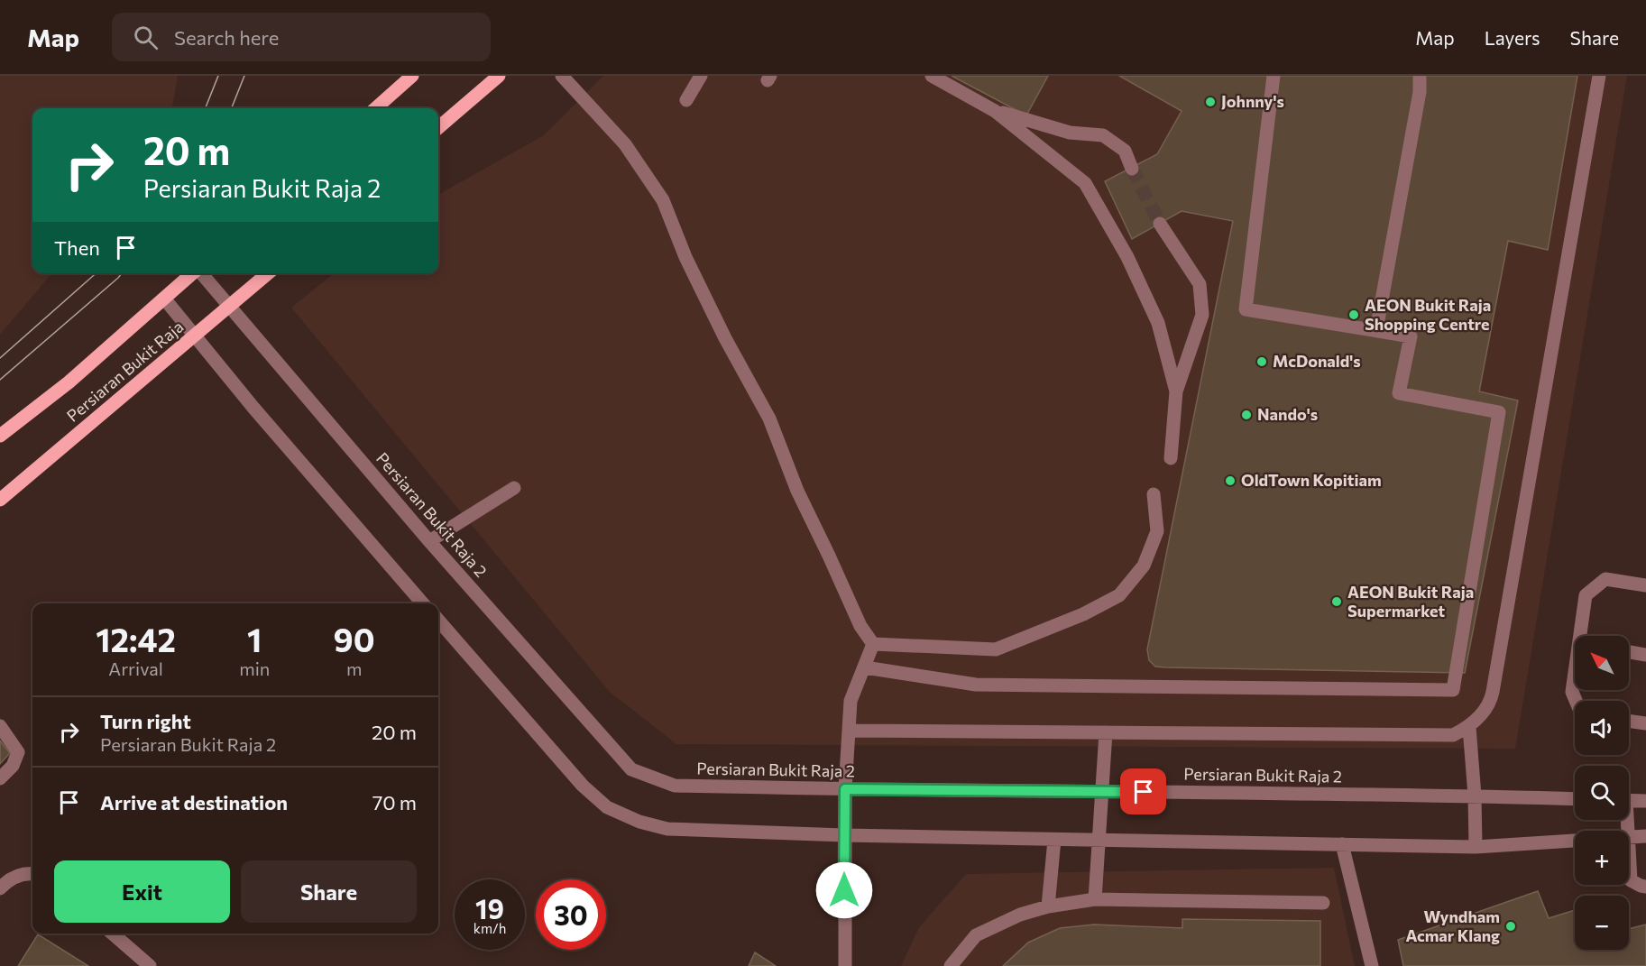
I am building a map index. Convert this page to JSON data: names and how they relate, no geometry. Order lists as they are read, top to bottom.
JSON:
{
  "streets": {
    "main road": ["Persiaran Bukit Raja"],
    "street": ["Persiaran Bukit Raja 2"]
  },
  "crossings": [
    ["Persiaran Bukit Raja", "Persiaran Bukit Raja 2"]
  ],
  "places": [
    "Johnny's",
    "AEON Bukit Raja Shopping Centre",
    "McDonald's",
    "Nando's",
    "OldTown Kopitiam",
    "AEON Bukit Raja Supermarket",
    "Wyndham Acmar Klang"
  ],
  "north": "top left",
  "page": {
    "header": "Map",
    "search": "Search here",
    "nav": ["Map", "Layers", "Share"],
    "turn": ["20 m", "Persiaran Bukit Raja 2"],
    "then": "Then",
    "eta": [
      "12:42",
      "Arrival",
      "1",
      "min",
      "90",
      "m"
    ],
    "map_buttons": ["+", "−"],
    "list": [
      {
        "name": "Turn right",
        "note": "Persiaran Bukit Raja 2",
        "value": "20 m"
      },
      {
        "name": "Arrive at destination",
        "value": "70 m"
      }
    ],
    "buttons": ["Exit", "Share"],
    "speed": "19 km/h",
    "limit": "30"
  }
}
